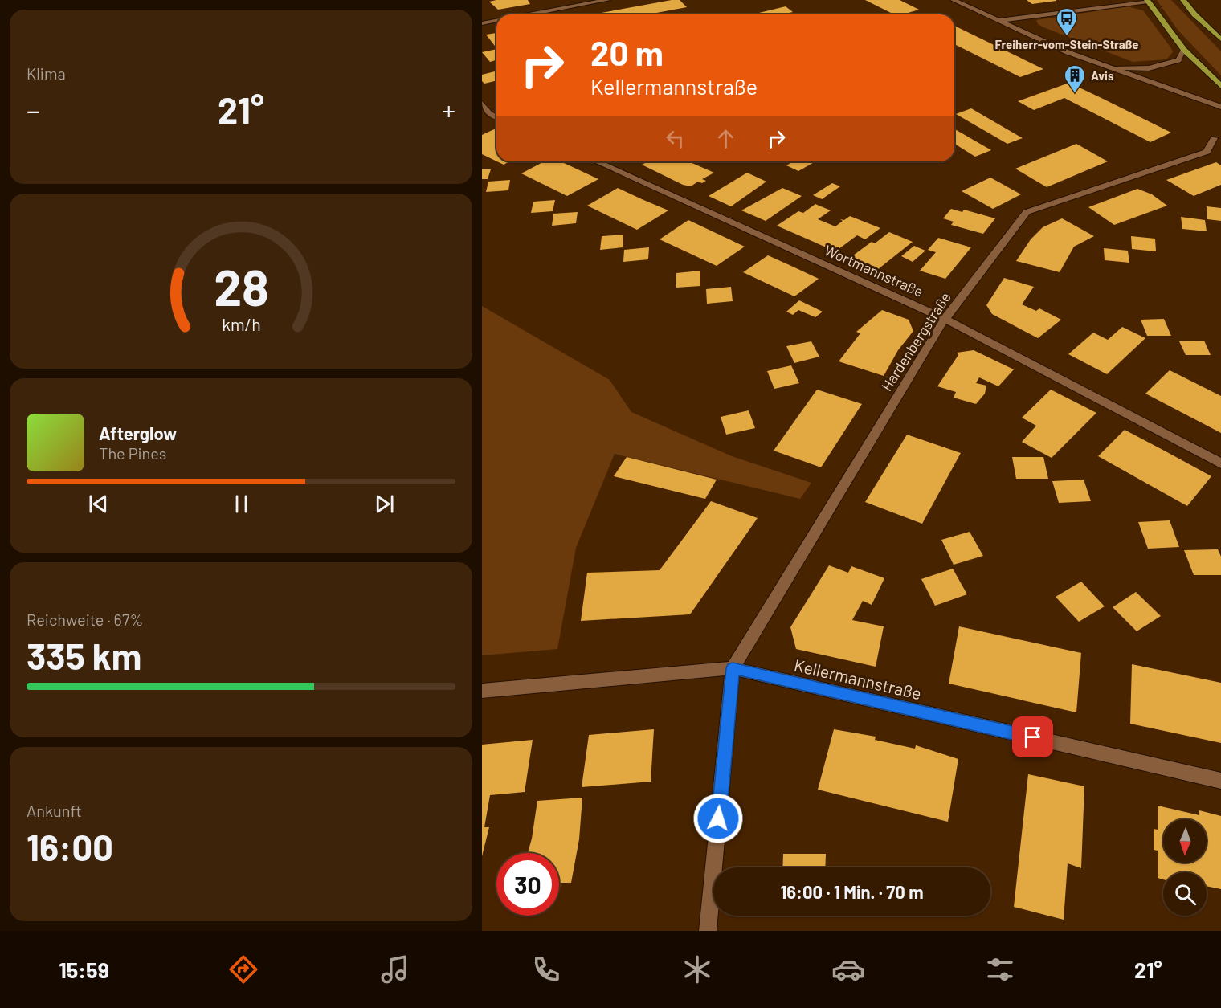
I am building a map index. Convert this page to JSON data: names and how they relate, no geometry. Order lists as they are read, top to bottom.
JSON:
{
  "streets": {
    "street": ["Wortmannstraße", "Hardenbergstraße", "Kellermannstraße"]
  },
  "crossings": [
    ["Wortmannstraße", "Hardenbergstraße"],
    ["Hardenbergstraße", "Kellermannstraße"]
  ],
  "places": {
    "bus stop": ["Freiherr-vom-Stein-Straße"],
    "building": ["Avis"]
  },
  "north": "bottom",
  "page": {
    "tile": [
      "Klima",
      ["Reichweite · 67%", "335 km"],
      ["Ankunft", "16:00"]
    ],
    "turn": ["20 m", "Kellermannstraße"],
    "heat": ["−", "21°", "+"],
    "song": ["Afterglow", "The Pines"],
    "limit": "30",
    "trip": "16:00 · 1 Min. · 70 m",
    "tabs": ["15:59", "21°"],
    "gauge": ["28", "km/h"]
  }
}
